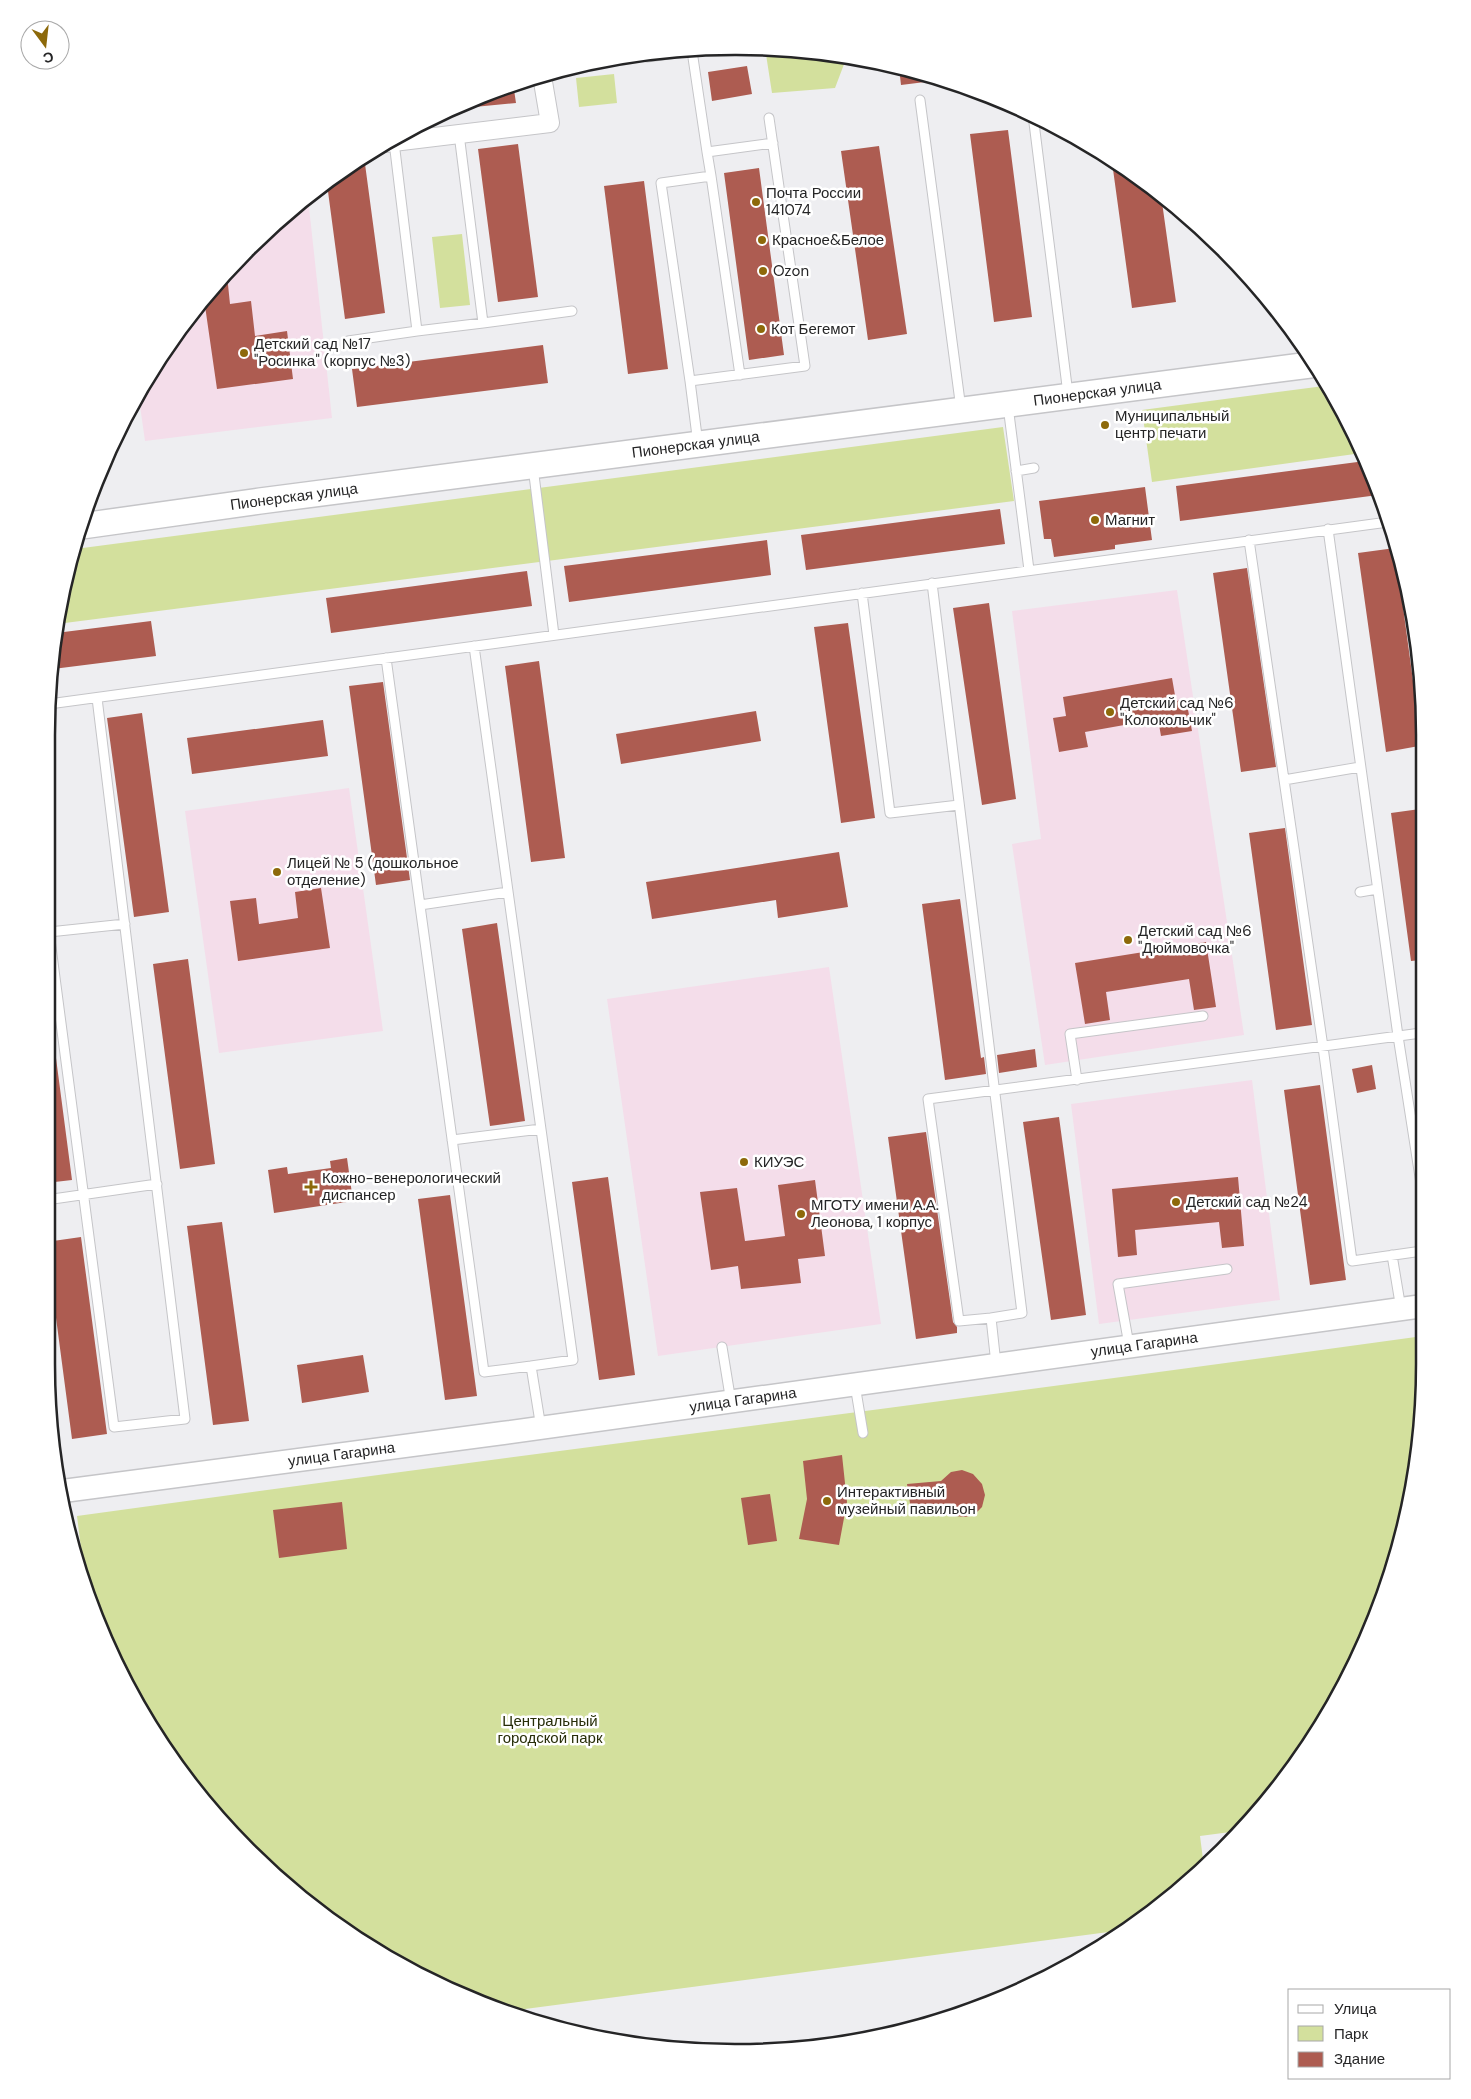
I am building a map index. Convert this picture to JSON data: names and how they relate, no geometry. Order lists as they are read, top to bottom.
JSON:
{
  "streets": {
    "main road": ["Пионерская улица"],
    "street": ["улица Гагарина"]
  },
  "parks": ["Центральный городской парк"],
  "places": {
    "other": [
      "Почта России 141074",
      "Красное&Белое",
      "Ozon",
      "Кот Бегемот",
      "Детский сад №17 \"Росинка\" (корпус №3)",
      "Муниципальный центр печати",
      "Магнит",
      "Детский сад №6 \"Колокольчик\"",
      "Лицей № 5 (дошкольное отделение)",
      "Детский сад №6 \"Дюймовочка\"",
      "КИУЭС",
      "Детский сад №24",
      "МГОТУ имени А.А. Леонова, 1 корпус",
      "Интерактивный музейный павильон"
    ],
    "health": ["Кожно-венерологический диспансер"]
  },
  "legend": ["Улица", "Парк", "Здание"],
  "north": "bottom"
}
